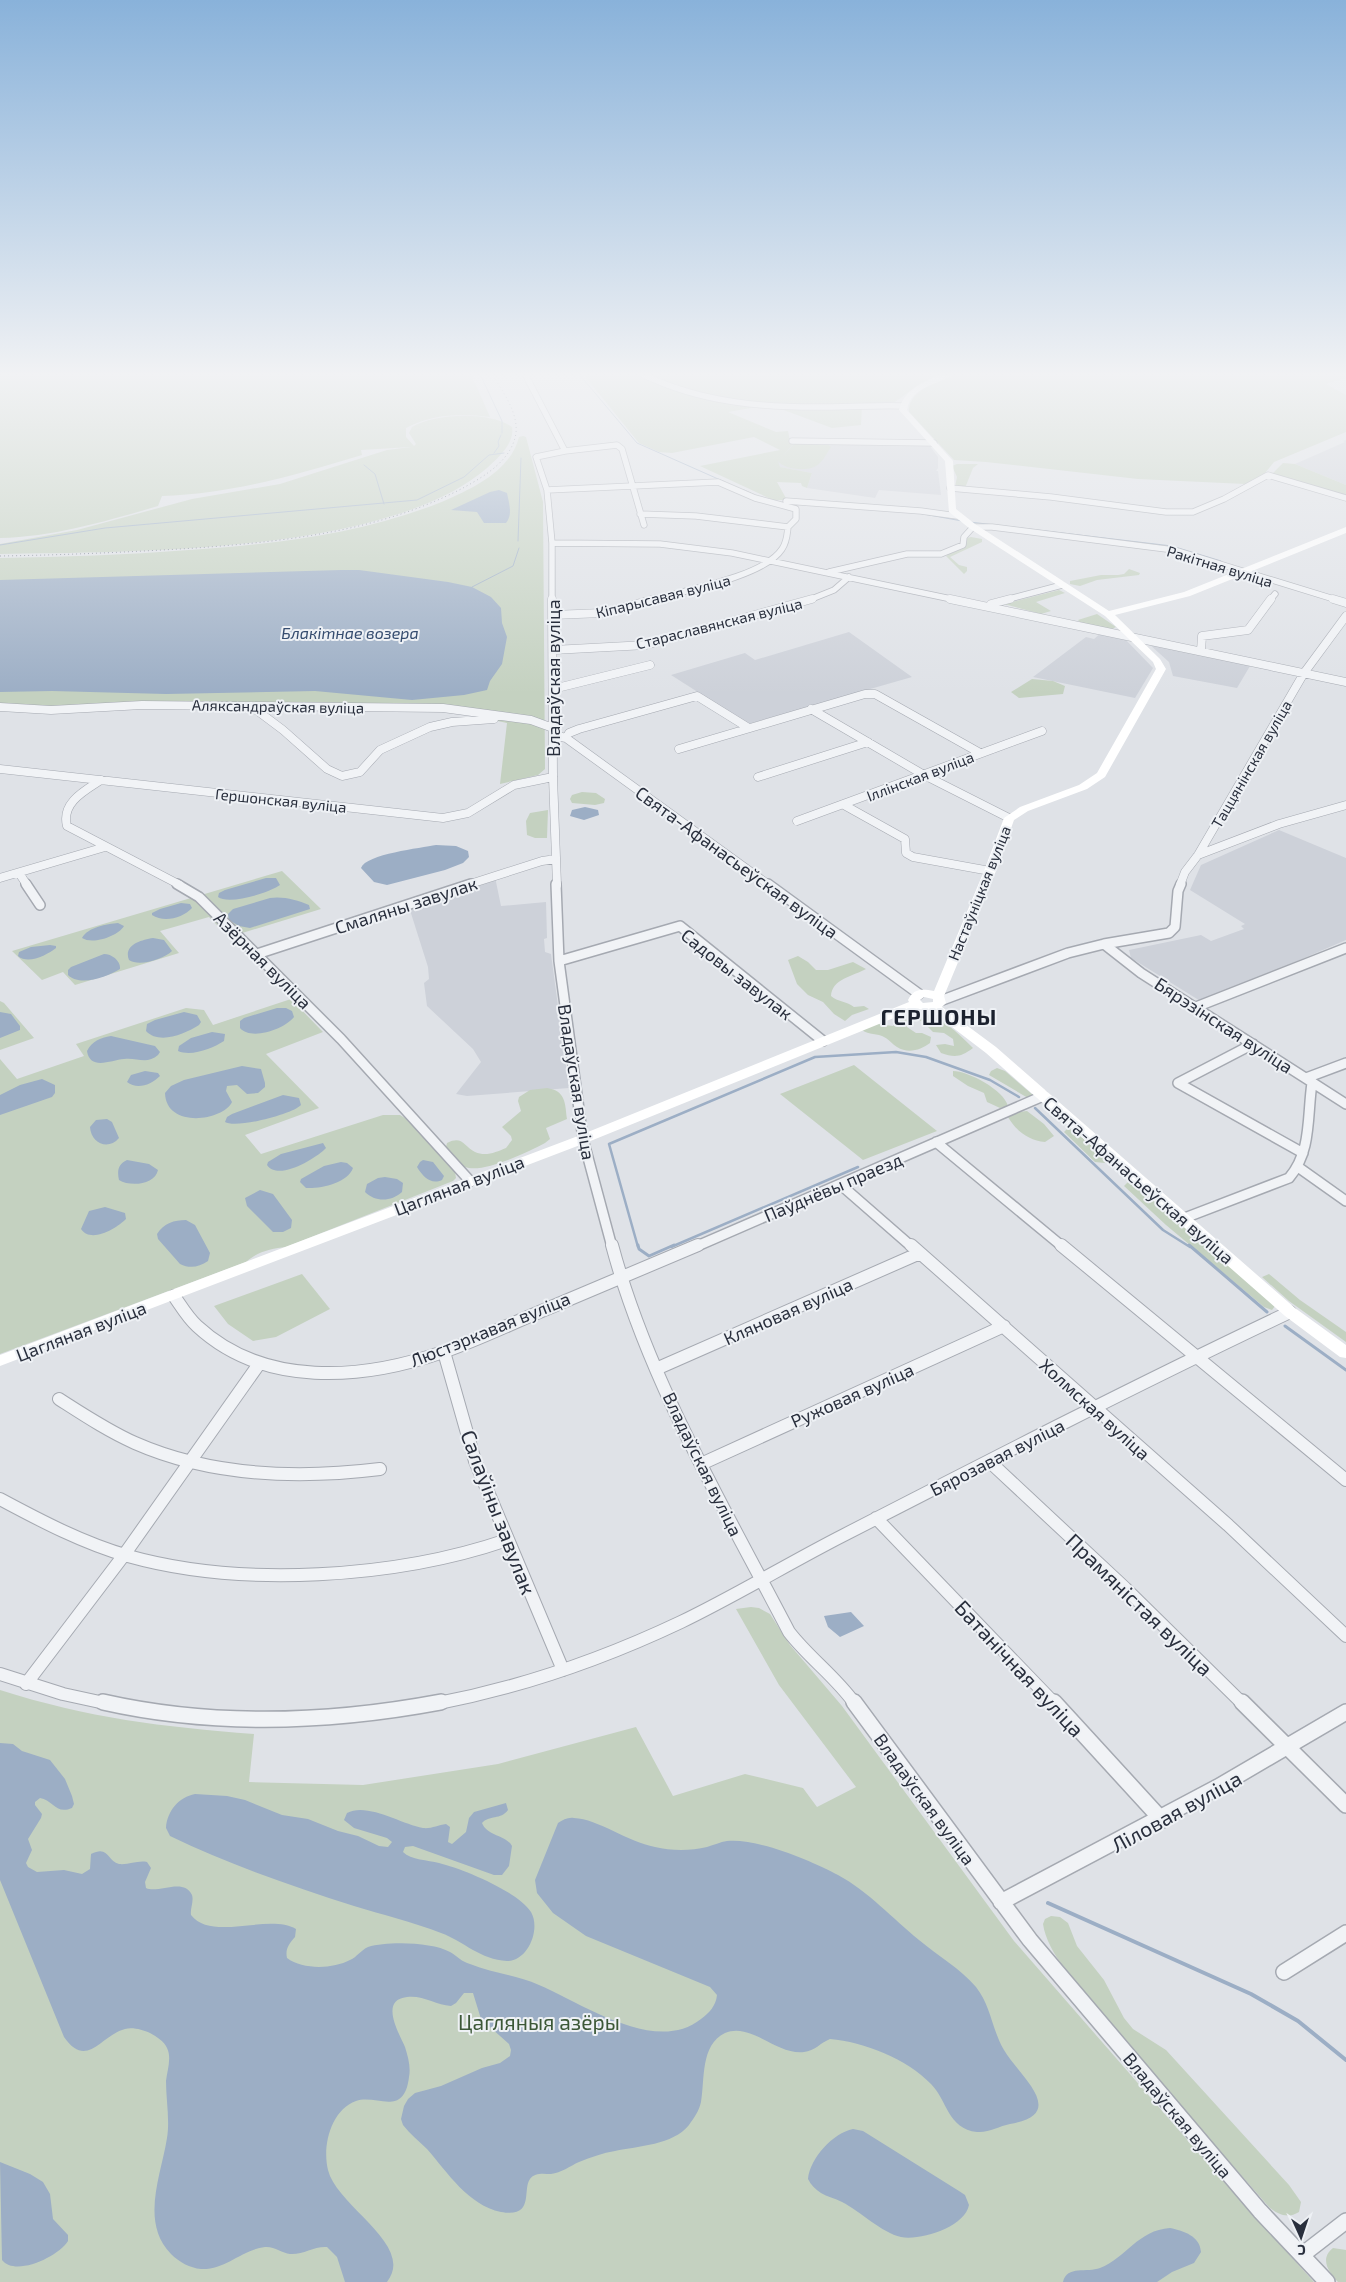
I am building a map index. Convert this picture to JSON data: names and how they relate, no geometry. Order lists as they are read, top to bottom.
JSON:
{
  "streets": {
    "street": [
      "Ракітная вуліца",
      "Кіпарысавая вуліца",
      "Стараславянская вуліца",
      "Владаўская вуліца",
      "Аляксандраўская вуліца",
      "Таццянінская вуліца",
      "Іллінская вуліца",
      "Гершонская вуліца",
      "Свята-Афанасьеўская вуліца",
      "Настаўніцкая вуліца",
      "Смаляны завулак",
      "Азёрная вуліца",
      "Садовы завулак",
      "Бярэзінская вуліца",
      "Цагляная вуліца",
      "Паўднёвы праезд",
      "Кляновая вуліца",
      "Люстэркавая вуліца",
      "Ружовая вуліца",
      "Холмская вуліца",
      "Бярозавая вуліца",
      "Салаўіны завулак",
      "Прамяністая вуліца",
      "Батанічная вуліца",
      "Ліловая вуліца"
    ]
  },
  "crossings": [
    ["Кіпарысавая вуліца", "Владаўская вуліца"],
    ["Стараславянская вуліца", "Владаўская вуліца"],
    ["Владаўская вуліца", "Аляксандраўская вуліца"],
    ["Владаўская вуліца", "Гершонская вуліца"],
    ["Владаўская вуліца", "Свята-Афанасьеўская вуліца"],
    ["Владаўская вуліца", "Смаляны завулак"],
    ["Владаўская вуліца", "Садовы завулак"],
    ["Владаўская вуліца", "Цагляная вуліца"],
    ["Владаўская вуліца", "Паўднёвы праезд"],
    ["Владаўская вуліца", "Кляновая вуліца"],
    ["Владаўская вуліца", "Люстэркавая вуліца"],
    ["Владаўская вуліца", "Ружовая вуліца"],
    ["Владаўская вуліца", "Бярозавая вуліца"],
    ["Владаўская вуліца", "Ліловая вуліца"],
    ["Аляксандраўская вуліца", "Свята-Афанасьеўская вуліца"],
    ["Таццянінская вуліца", "Бярэзінская вуліца"],
    ["Гершонская вуліца", "Азёрная вуліца"],
    ["Свята-Афанасьеўская вуліца", "Настаўніцкая вуліца"],
    ["Свята-Афанасьеўская вуліца", "Цагляная вуліца"],
    ["Свята-Афанасьеўская вуліца", "Паўднёвы праезд"],
    ["Свята-Афанасьеўская вуліца", "Бярозавая вуліца"],
    ["Смаляны завулак", "Азёрная вуліца"],
    ["Азёрная вуліца", "Цагляная вуліца"],
    ["Садовы завулак", "Цагляная вуліца"],
    ["Цагляная вуліца", "Люстэркавая вуліца"],
    ["Паўднёвы праезд", "Люстэркавая вуліца"],
    ["Паўднёвы праезд", "Холмская вуліца"],
    ["Кляновая вуліца", "Холмская вуліца"],
    ["Люстэркавая вуліца", "Салаўіны завулак"],
    ["Ружовая вуліца", "Холмская вуліца"],
    ["Холмская вуліца", "Бярозавая вуліца"],
    ["Бярозавая вуліца", "Салаўіны завулак"],
    ["Бярозавая вуліца", "Прамяністая вуліца"],
    ["Бярозавая вуліца", "Батанічная вуліца"],
    ["Прамяністая вуліца", "Ліловая вуліца"],
    ["Батанічная вуліца", "Ліловая вуліца"]
  ],
  "districts": ["ГЕРШОНЫ"],
  "water": ["Блакітнае возера"],
  "parks": ["Цагляныя азёры"],
  "north": "bottom"
}
